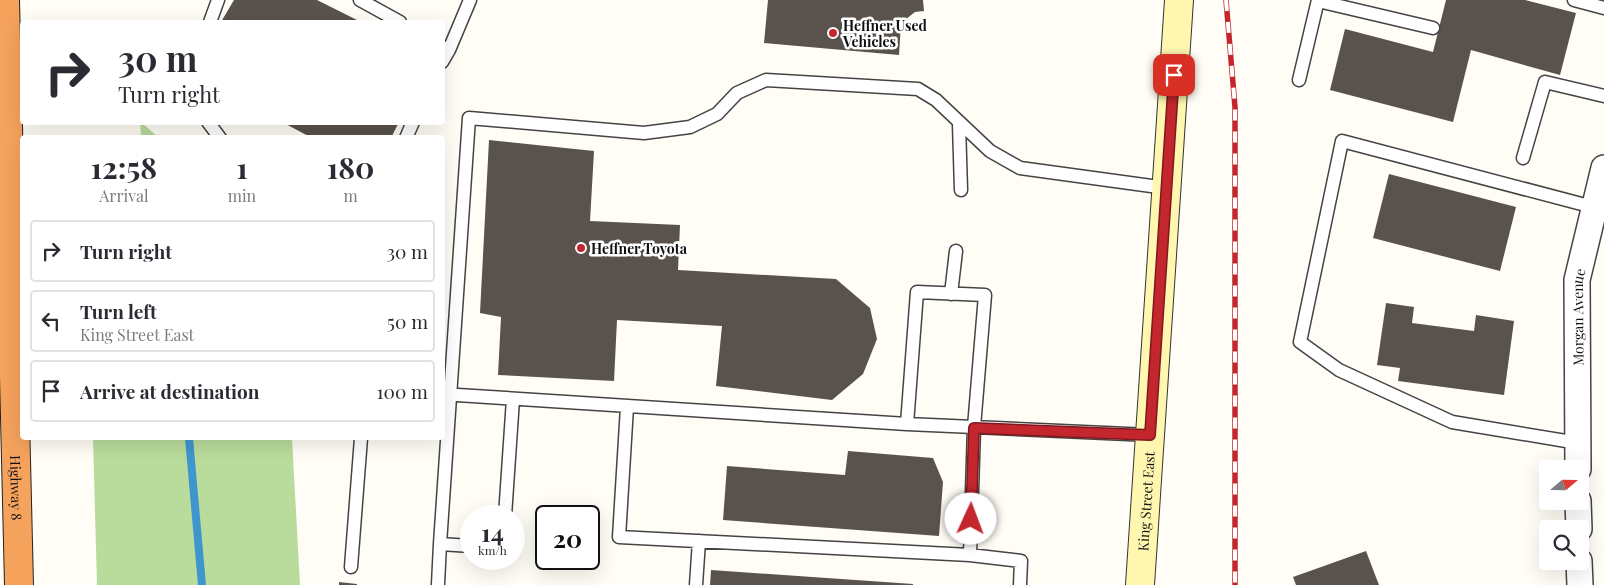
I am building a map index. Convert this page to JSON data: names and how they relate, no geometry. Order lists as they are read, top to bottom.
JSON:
{
  "streets": {
    "highway": ["Highway 8"],
    "main road": ["King Street East"],
    "street": ["Morgan Avenue"]
  },
  "places": ["Heffner Used Vehicles", "Heffner Toyota"],
  "north": "right",
  "page": {
    "turn": ["30 m", "Turn right"],
    "eta": [
      "12:58",
      "Arrival",
      "1",
      "min",
      "180",
      "m"
    ],
    "list": [
      {
        "name": "Turn right",
        "value": "30 m"
      },
      {
        "name": "Turn left",
        "note": "King Street East",
        "value": "50 m"
      },
      {
        "name": "Arrive at destination",
        "value": "100 m"
      }
    ],
    "speed": "14 km/h",
    "limit": "20"
  }
}
